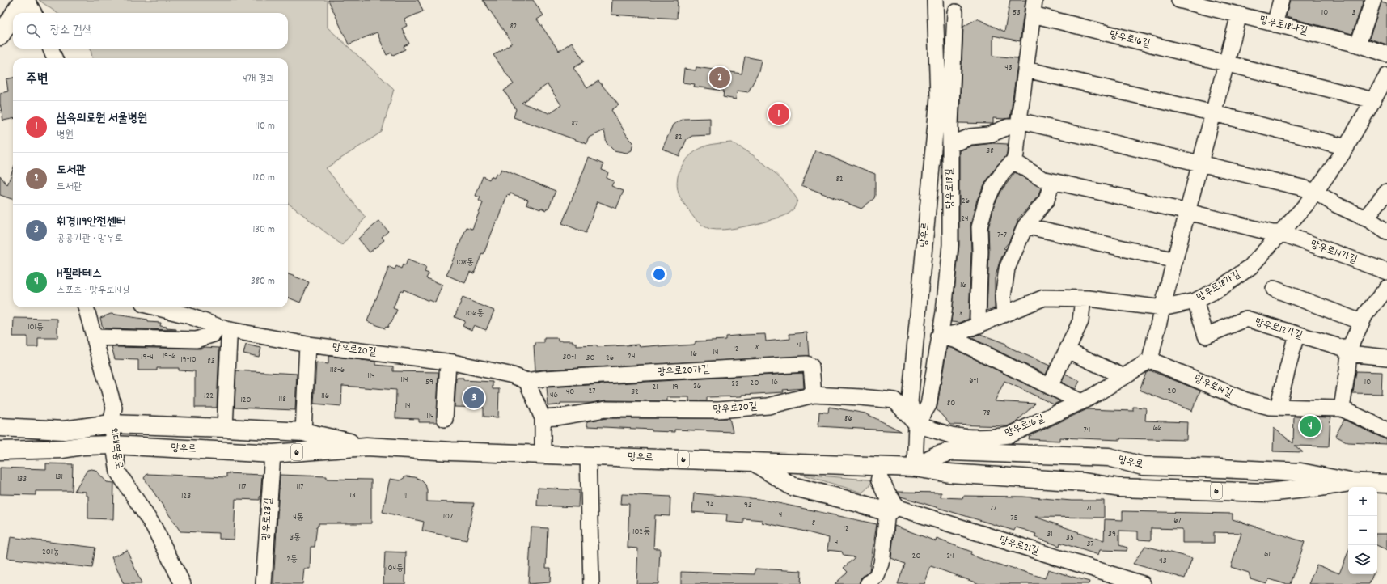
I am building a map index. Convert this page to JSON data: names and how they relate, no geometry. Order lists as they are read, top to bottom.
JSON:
{
  "streets": {
    "main road": ["망우로", "6"],
    "street": [
      "망우로18나길",
      "망우로16길",
      "망우로18길",
      "망우로14가길",
      "망우로18가길",
      "망우로12가길",
      "망우로20길",
      "망우로20가길",
      "망우로14길",
      "외대역동로",
      "망우로23길",
      "망우로21길"
    ]
  },
  "crossings": [
    ["망우로16길", "망우로18길"],
    ["망우로16길", "망우로"],
    ["망우로16길", "망우로18가길"],
    ["망우로16길", "망우로20길"],
    ["망우로16길", "망우로14길"],
    ["망우로18길", "망우로"],
    ["망우로18길", "망우로18가길"],
    ["망우로18길", "망우로20길"],
    ["망우로", "망우로20길"],
    ["망우로", "외대역동로"],
    ["망우로", "망우로23길"],
    ["망우로14가길", "망우로18가길"],
    ["망우로18가길", "망우로12가길"],
    ["망우로20길", "망우로20가길"]
  ],
  "house_numbers": [
    "53",
    "10",
    "3",
    "82",
    "43",
    "82",
    "82",
    "38",
    "82",
    "26",
    "24",
    "7-7",
    "108동",
    "16",
    "106동",
    "3",
    "101동",
    "4",
    "8",
    "12",
    "14",
    "16",
    "19-6",
    "24",
    "19-4",
    "30-1",
    "30",
    "26",
    "19-10",
    "83",
    "118-6",
    "114",
    "114",
    "6-1",
    "59",
    "16",
    "10",
    "20",
    "22",
    "26",
    "21",
    "19",
    "27",
    "20",
    "40",
    "32",
    "46",
    "122",
    "116",
    "118",
    "120",
    "80",
    "114",
    "78",
    "114",
    "86",
    "66",
    "74",
    "131",
    "133",
    "117",
    "117",
    "113",
    "123",
    "111",
    "93",
    "93",
    "77",
    "71",
    "4",
    "107",
    "4동",
    "75",
    "67",
    "8",
    "12",
    "102동",
    "31",
    "39",
    "3동",
    "35",
    "4",
    "37",
    "201동",
    "61",
    "20",
    "24",
    "2동",
    "43",
    "104동"
  ],
  "page": {
    "search": "장소 검색",
    "heading": ["주변", "4개 결과"],
    "pins": [
      "2",
      "1",
      "3",
      "4"
    ],
    "list": [
      {
        "mark": "1",
        "name": "삼육의료원 서울병원",
        "note": "병원",
        "value": "110 m"
      },
      {
        "mark": "2",
        "name": "도서관",
        "note": "도서관",
        "value": "120 m"
      },
      {
        "mark": "3",
        "name": "휘경119안전센터",
        "note": "공공기관 · 망우로",
        "value": "130 m"
      },
      {
        "mark": "4",
        "name": "H필라테스",
        "note": "스포츠 · 망우로14길",
        "value": "380 m"
      }
    ],
    "map_buttons": ["+", "−"]
  }
}
